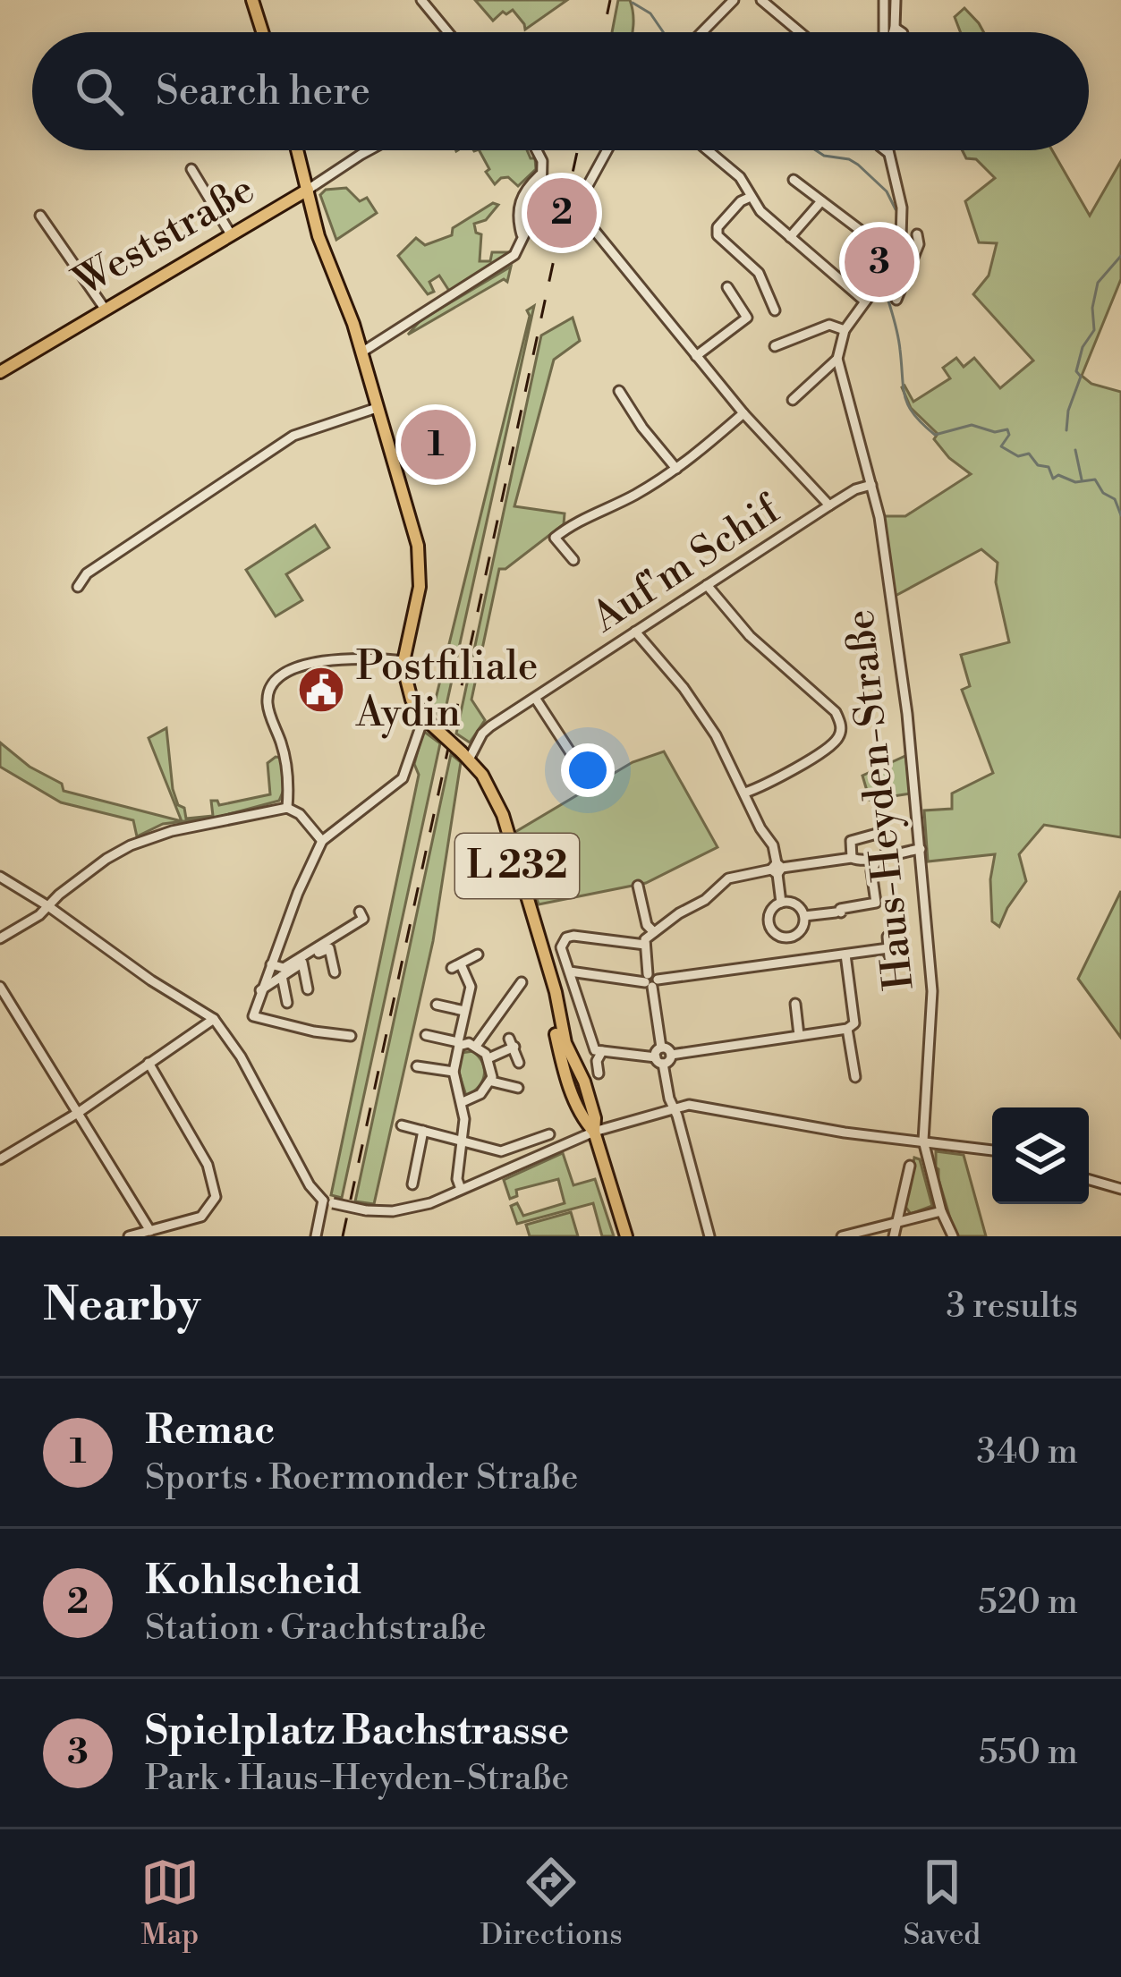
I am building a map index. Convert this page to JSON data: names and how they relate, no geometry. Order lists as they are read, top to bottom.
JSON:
{
  "streets": {
    "main road": ["Weststraße", "L 232"],
    "street": ["Auf'm Schif", "Haus-Heyden-Straße"]
  },
  "crossings": [
    ["Weststraße", "L 232"],
    ["Auf'm Schif", "Haus-Heyden-Straße"],
    ["Auf'm Schif", "L 232"]
  ],
  "places": {
    "public building": ["Postfiliale Aydin"]
  },
  "page": {
    "search": "Search here",
    "pins": ["2", "3", "1"],
    "heading": ["Nearby", "3 results"],
    "list": [
      {
        "mark": "1",
        "name": "Remac",
        "note": "Sports · Roermonder Straße",
        "value": "340 m"
      },
      {
        "mark": "2",
        "name": "Kohlscheid",
        "note": "Station · Grachtstraße",
        "value": "520 m"
      },
      {
        "mark": "3",
        "name": "Spielplatz Bachstrasse",
        "note": "Park · Haus-Heyden-Straße",
        "value": "550 m"
      }
    ],
    "nav": ["Map", "Directions", "Saved"]
  }
}
